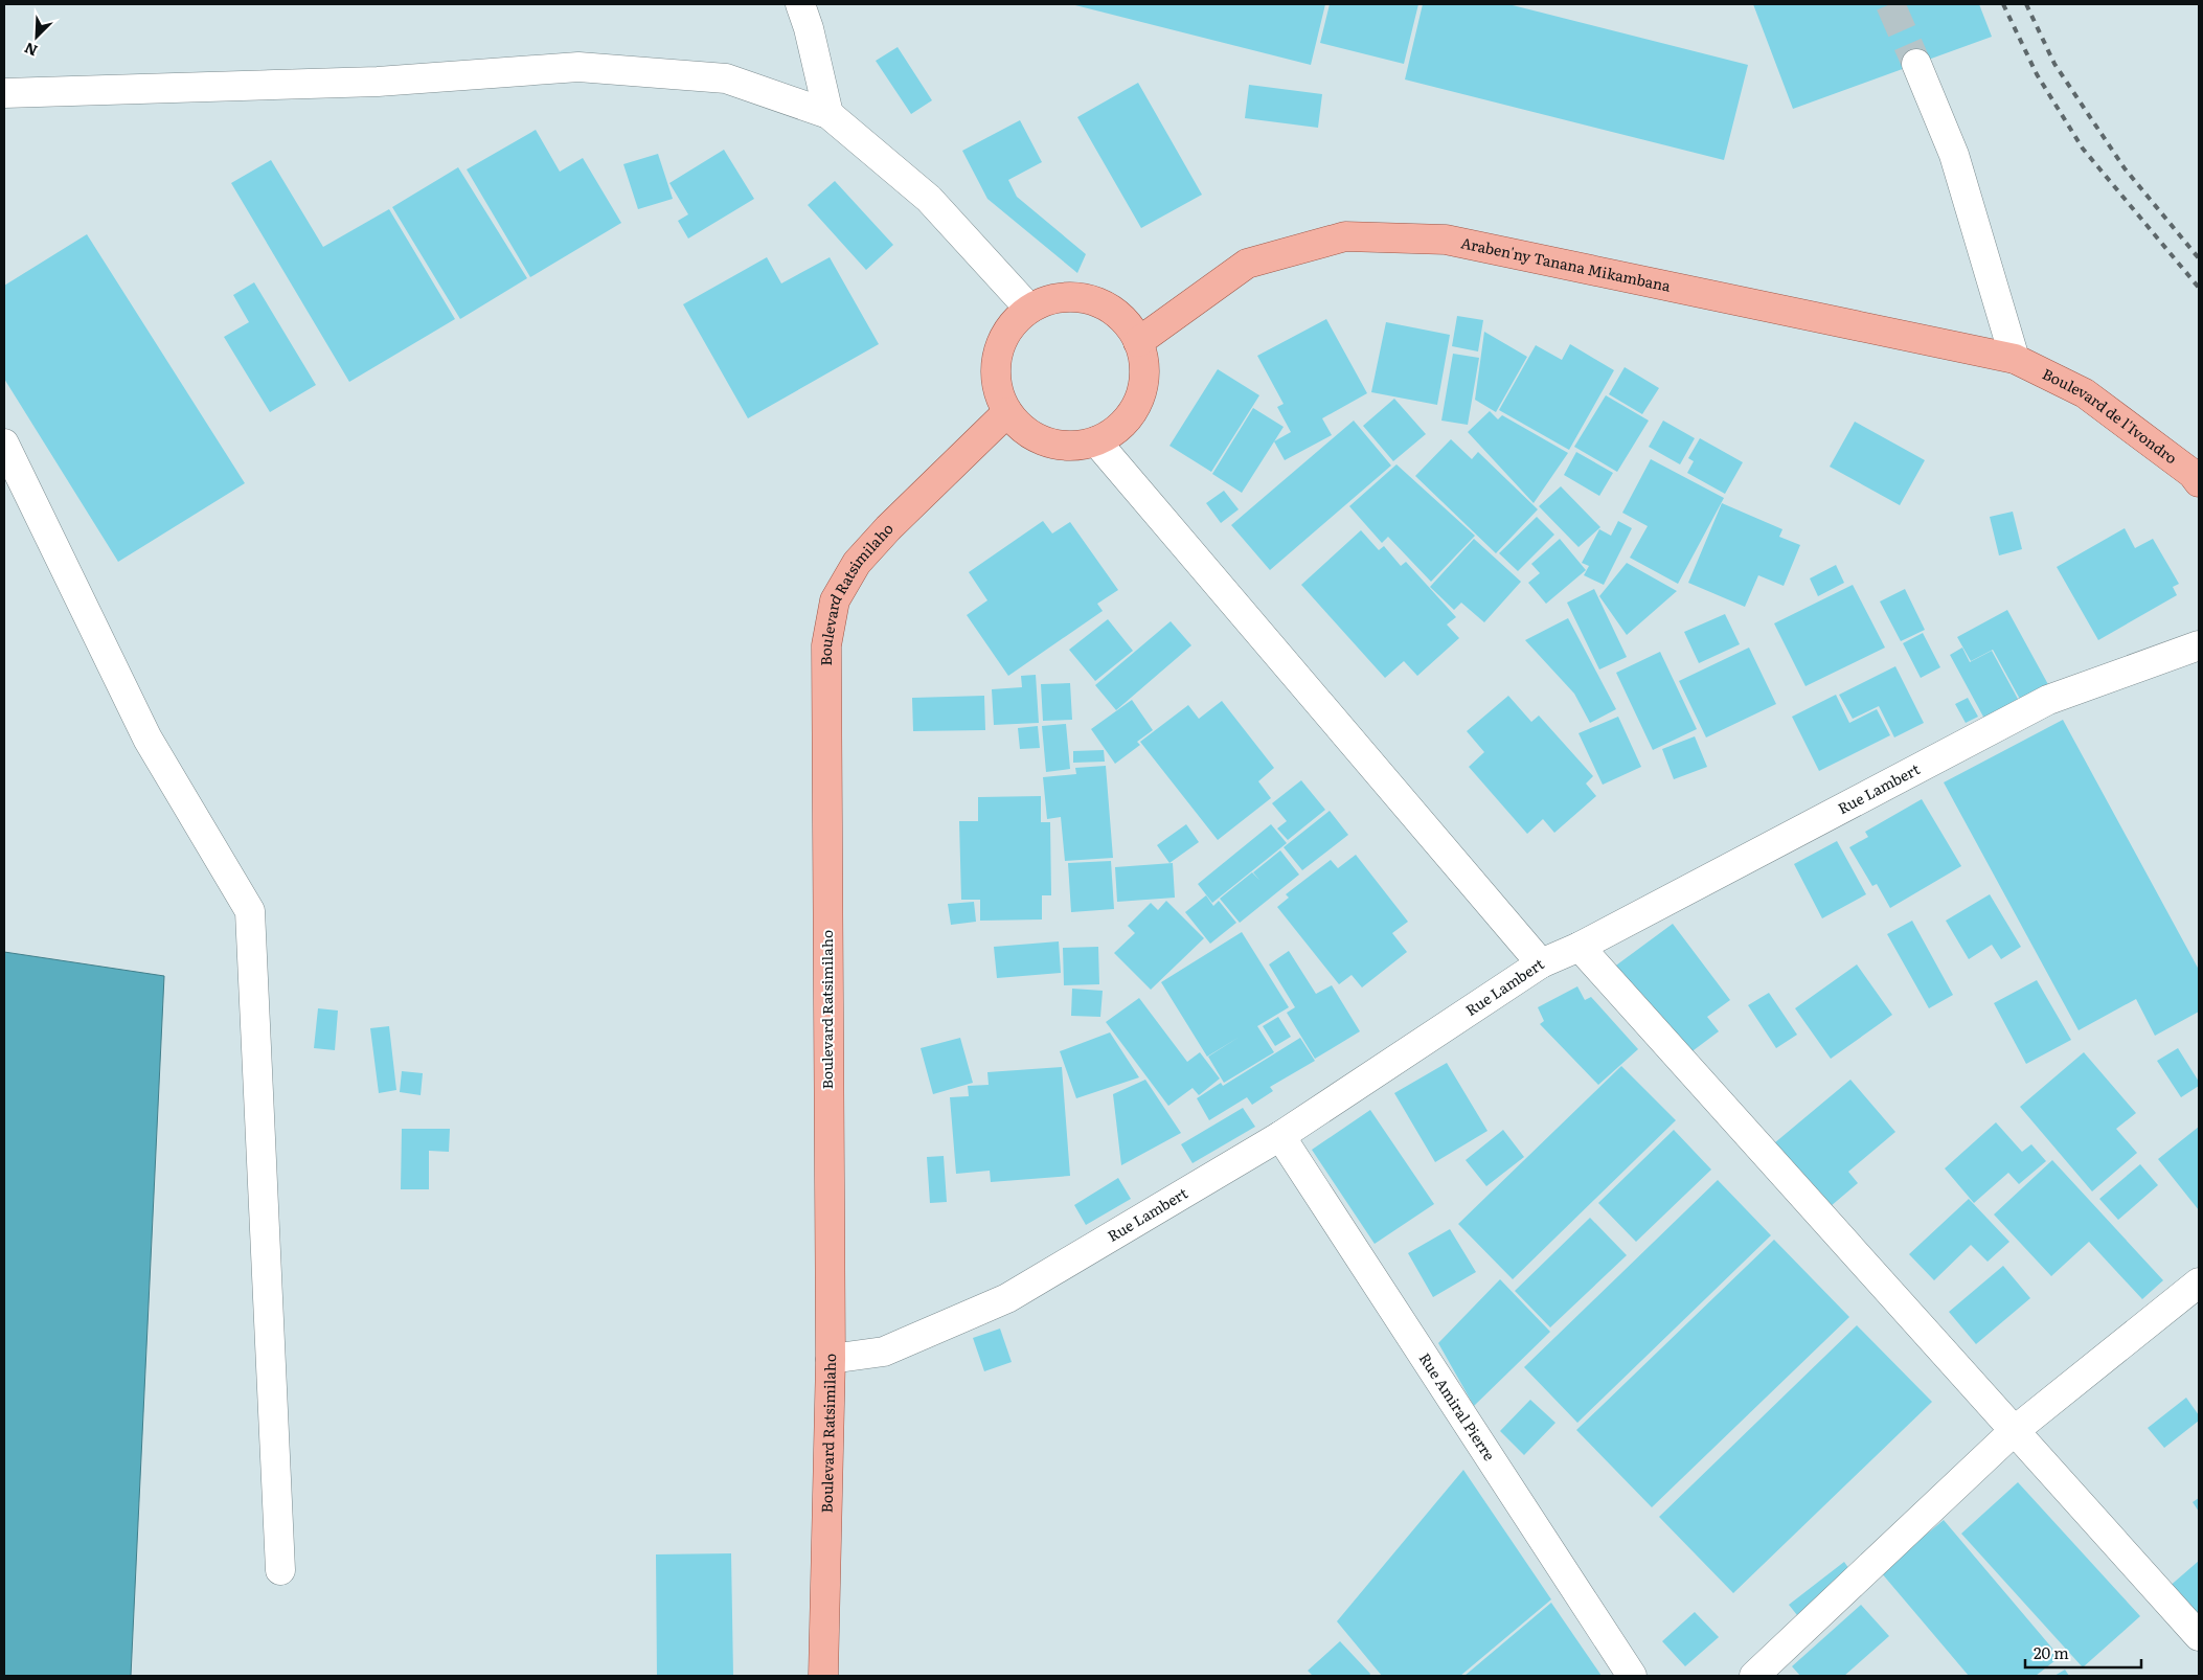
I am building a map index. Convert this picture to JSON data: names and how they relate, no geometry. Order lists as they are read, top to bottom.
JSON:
{
  "streets": {
    "main road": ["Araben'ny Tanana Mikambana", "Boulevard de l'Ivondro", "Boulevard Ratsimilaho"],
    "street": ["Rue Lambert", "Rue Amiral Pierre"]
  },
  "crossings": [
    ["Araben'ny Tanana Mikambana", "Boulevard de l'Ivondro"],
    ["Araben'ny Tanana Mikambana", "Boulevard Ratsimilaho"],
    ["Boulevard Ratsimilaho", "Rue Lambert"],
    ["Rue Lambert", "Rue Amiral Pierre"]
  ],
  "scale_bar": "20 m",
  "north": "bottom left"
}
